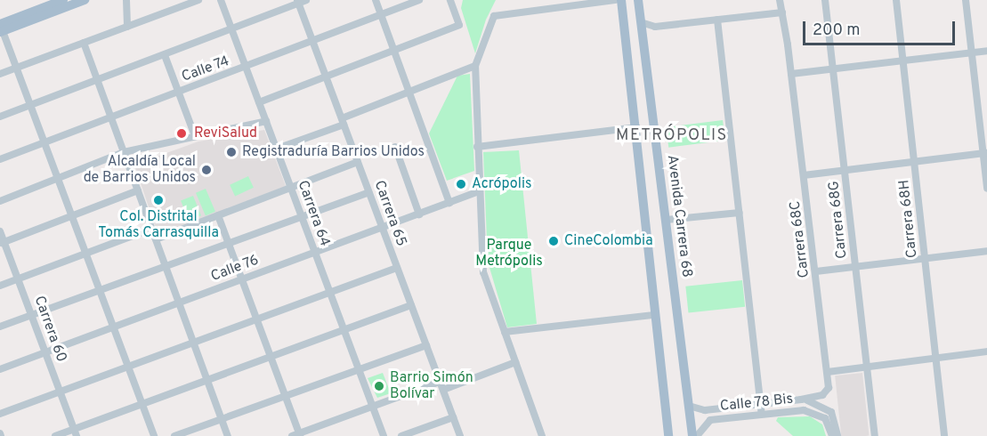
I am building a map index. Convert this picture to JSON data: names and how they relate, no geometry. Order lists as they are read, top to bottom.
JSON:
{
  "streets": {
    "main road": ["Avenida Carrera 68"],
    "street": [
      "Calle 74",
      "Carrera 64",
      "Carrera 65",
      "Carrera 68H",
      "Carrera 68G",
      "Carrera 68C",
      "Calle 76",
      "Carrera 60",
      "Calle 78 Bis"
    ]
  },
  "crossings": [
    ["Calle 74", "Carrera 64"],
    ["Calle 74", "Carrera 65"],
    ["Carrera 64", "Calle 76"],
    ["Carrera 65", "Calle 76"],
    ["Avenida Carrera 68", "Calle 78 Bis"],
    ["Carrera 68C", "Calle 78 Bis"],
    ["Calle 76", "Carrera 60"]
  ],
  "districts": ["METRÓPOLIS"],
  "parks": ["Parque Metrópolis"],
  "places": [
    "ReviSalud",
    "Registraduría Barrios Unidos",
    "Alcaldía Local de Barrios Unidos",
    "Acrópolis",
    "Col. Distrital Tomás Carrasquilla",
    "CineColombia",
    "Barrio Simón Bolívar"
  ],
  "scale_bar": "200 m"
}
